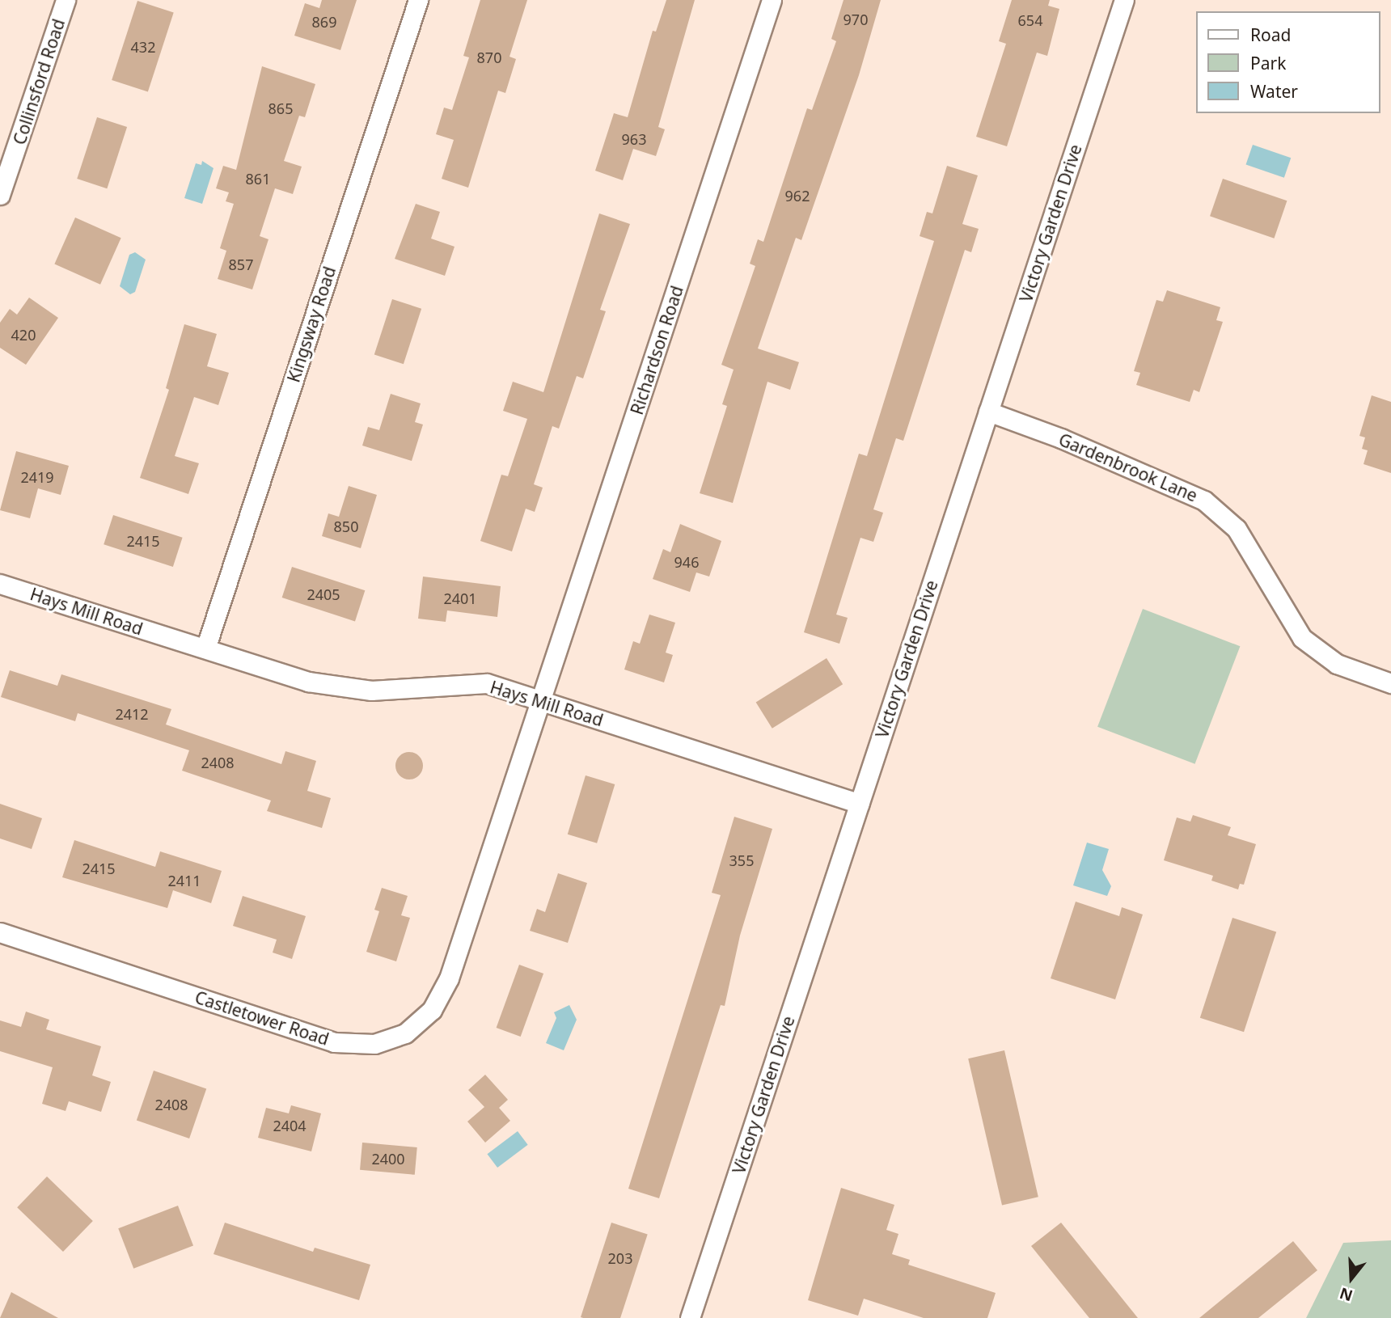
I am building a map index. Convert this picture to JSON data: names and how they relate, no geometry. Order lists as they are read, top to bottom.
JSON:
{
  "streets": {
    "street": [
      "Collinsford Road",
      "Victory Garden Drive",
      "Kingsway Road",
      "Richardson Road",
      "Gardenbrook Lane",
      "Hays Mill Road",
      "Castletower Road"
    ]
  },
  "crossings": [
    ["Victory Garden Drive", "Gardenbrook Lane"],
    ["Victory Garden Drive", "Hays Mill Road"],
    ["Kingsway Road", "Hays Mill Road"],
    ["Richardson Road", "Hays Mill Road"],
    ["Richardson Road", "Castletower Road"],
    ["Hays Mill Road", "Castletower Road"]
  ],
  "house_numbers": [
    "970",
    "654",
    "869",
    "432",
    "870",
    "865",
    "963",
    "861",
    "962",
    "857",
    "420",
    "2419",
    "850",
    "2415",
    "946",
    "2405",
    "2401",
    "2412",
    "2408",
    "355",
    "2415",
    "2411",
    "2408",
    "2404",
    "2400",
    "203"
  ],
  "legend": ["Road", "Park", "Water"],
  "north": "bottom"
}
